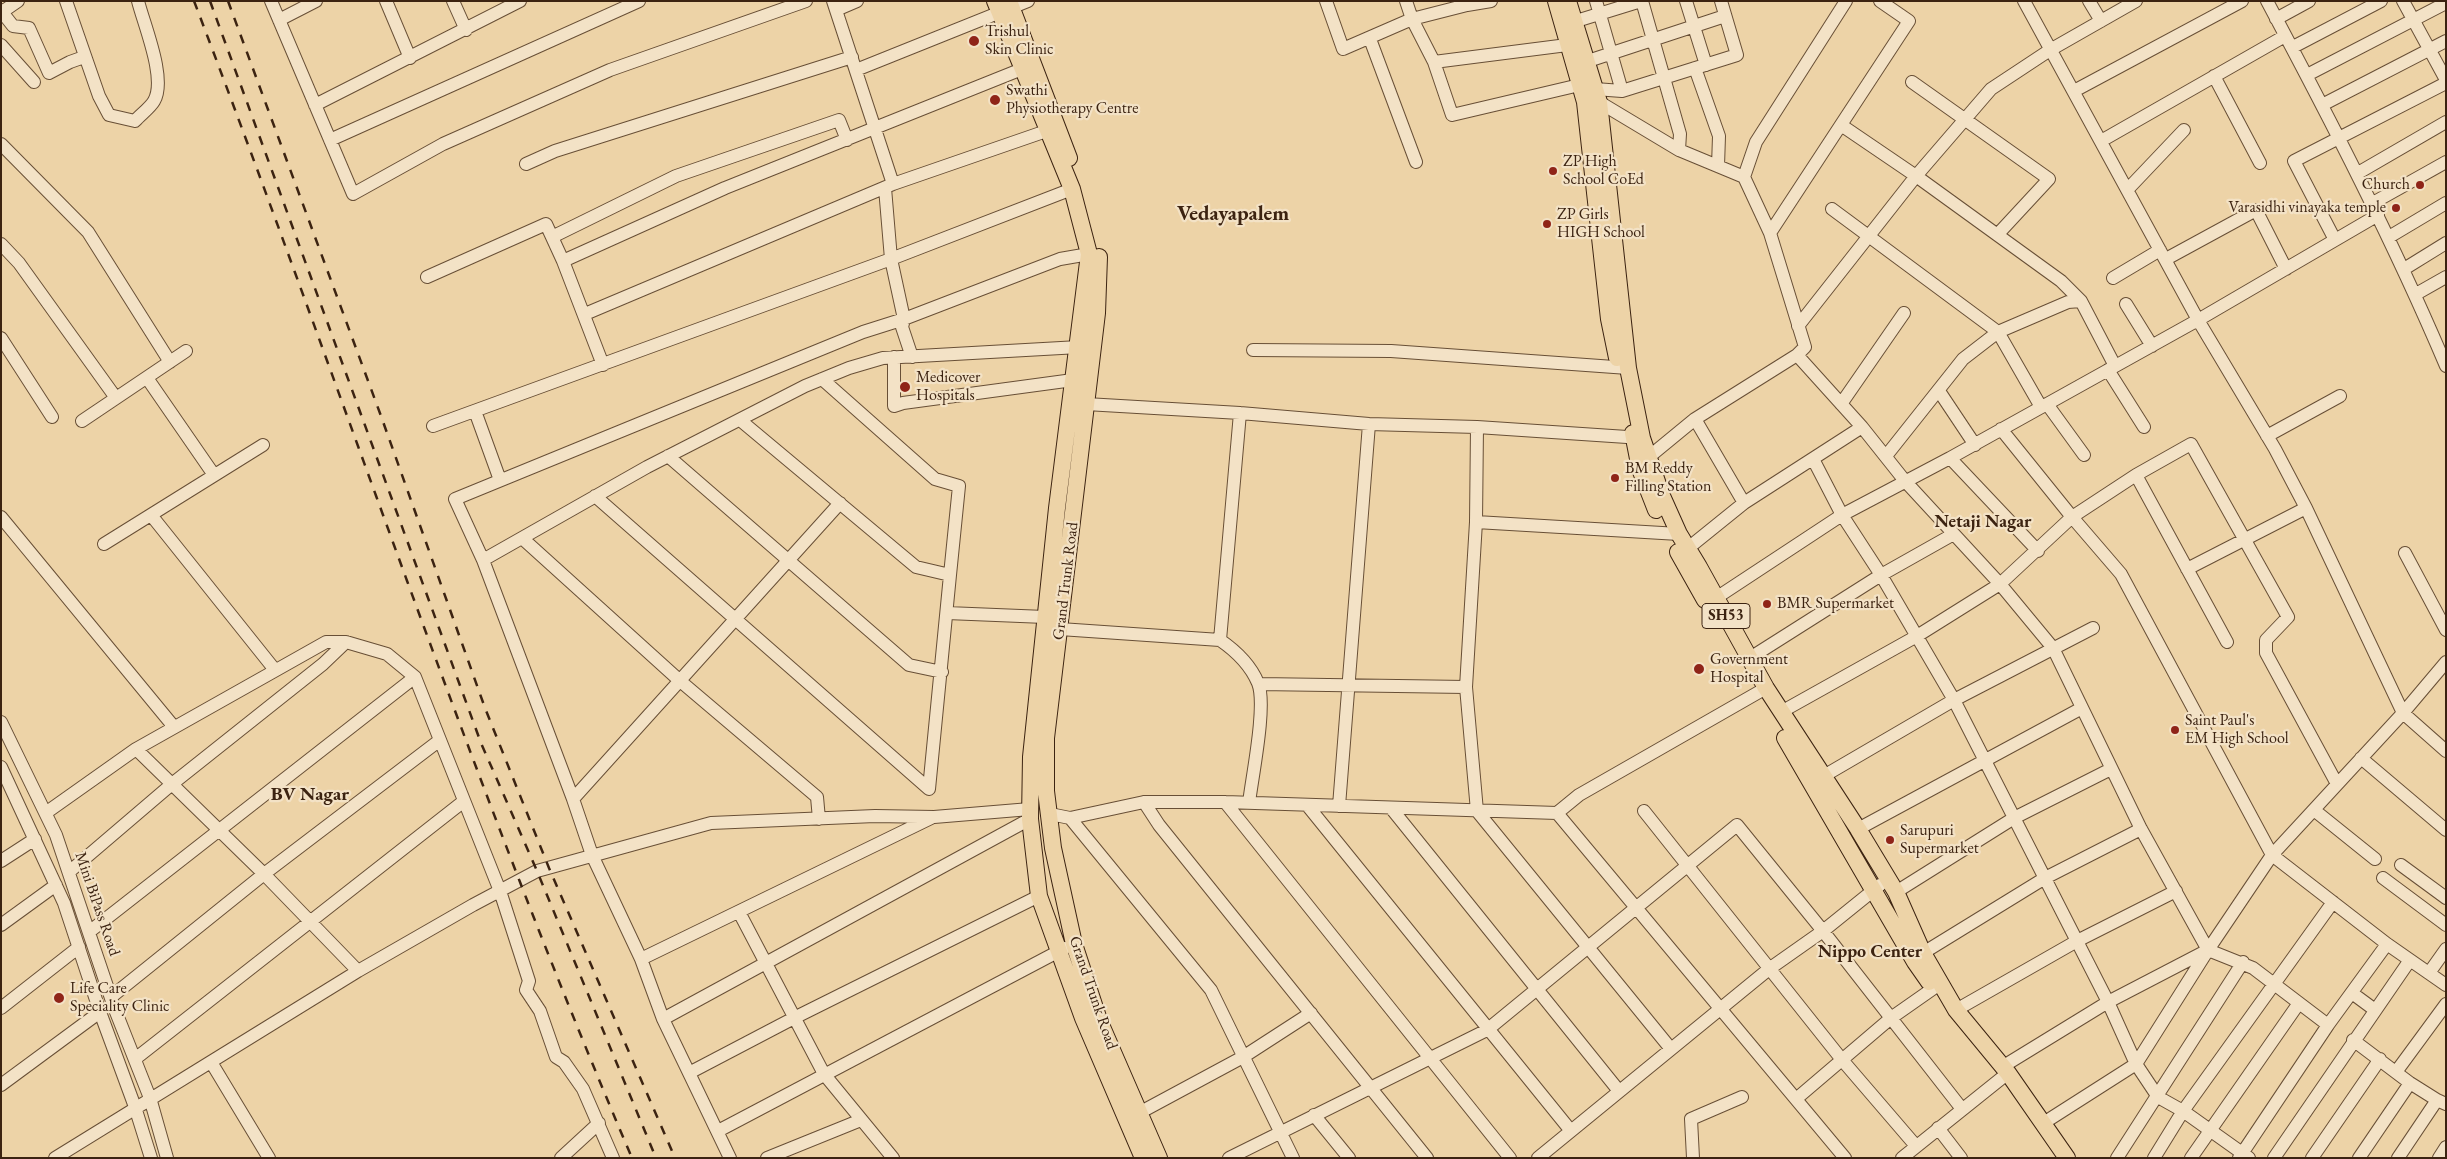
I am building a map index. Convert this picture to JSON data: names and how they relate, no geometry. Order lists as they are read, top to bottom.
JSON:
{
  "streets": {
    "main road": ["Grand Trunk Road", "SH53"],
    "street": ["Mini BiPass Road"]
  },
  "districts": [
    "Vedayapalem",
    "Netaji Nagar",
    "BV Nagar",
    "Nippo Center"
  ],
  "places": [
    "Trishul Skin Clinic",
    "Swathi Physiotherapy Centre",
    "ZP High School CoEd",
    "Church",
    "Varasidhi vinayaka temple",
    "ZP Girls HIGH School",
    "Medicover Hospitals",
    "BM Reddy Filling Station",
    "BMR Supermarket",
    "Government Hospital",
    "Saint Paul's EM High School",
    "Sarupuri Supermarket",
    "Life Care Speciality Clinic"
  ]
}
